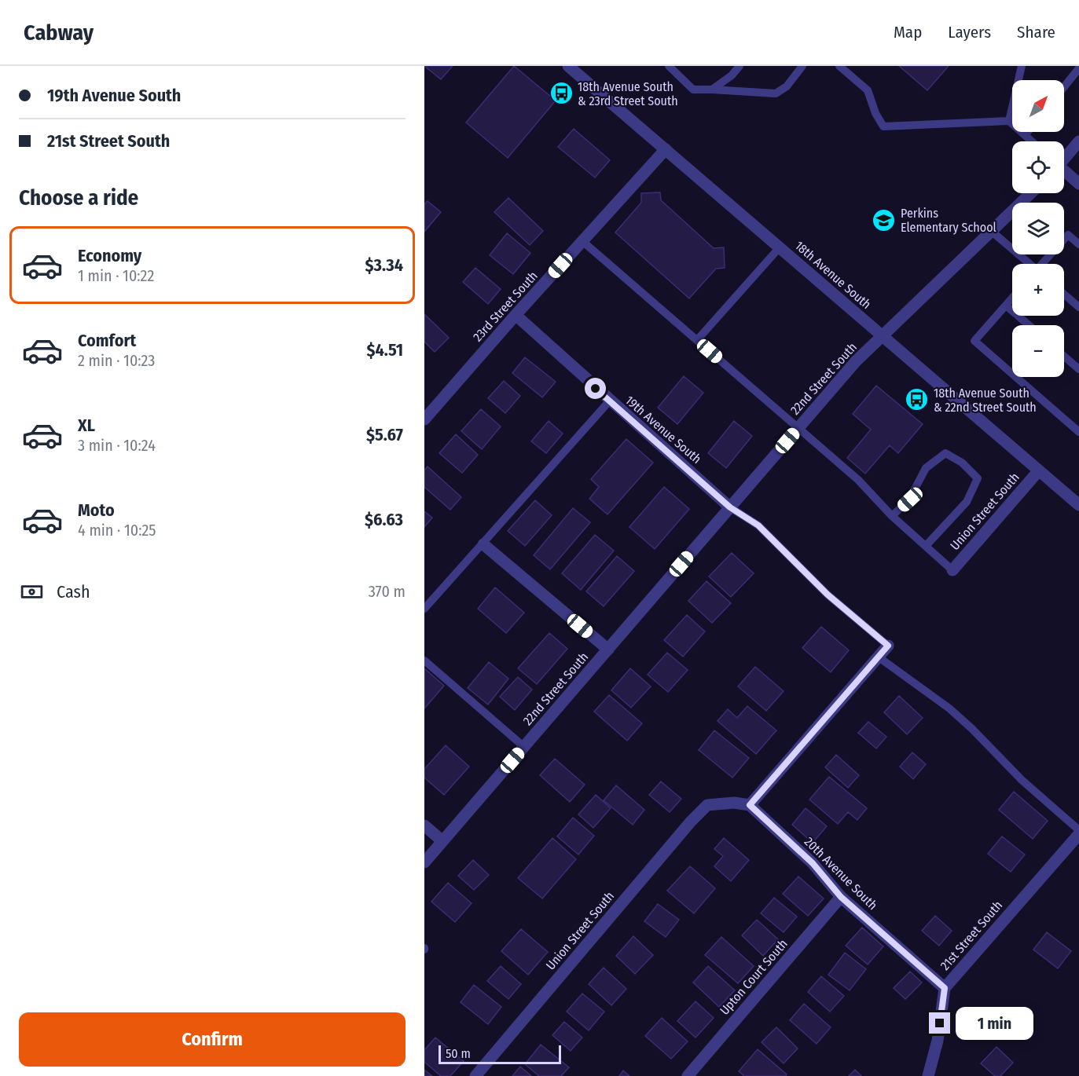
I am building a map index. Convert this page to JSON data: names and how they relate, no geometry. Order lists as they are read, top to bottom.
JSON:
{
  "streets": {
    "street": [
      "18th Avenue South",
      "23rd Street South",
      "22nd Street South",
      "19th Avenue South",
      "Union Street South",
      "20th Avenue South",
      "21st Street South",
      "Upton Court South"
    ]
  },
  "crossings": [
    ["18th Avenue South", "23rd Street South"],
    ["18th Avenue South", "22nd Street South"],
    ["18th Avenue South", "Union Street South"],
    ["23rd Street South", "19th Avenue South"],
    ["22nd Street South", "19th Avenue South"],
    ["Union Street South", "20th Avenue South"],
    ["20th Avenue South", "21st Street South"],
    ["20th Avenue South", "Upton Court South"]
  ],
  "places": {
    "bus stop": ["18th Avenue South & 23rd Street South", "18th Avenue South & 22nd Street South"],
    "school or university": ["Perkins Elementary School"]
  },
  "scale_bar": "50 m",
  "north": "top right",
  "page": {
    "header": "Cabway",
    "nav": ["Map", "Layers", "Share"],
    "banner": ["19th Avenue South", "21st Street South"],
    "map_buttons": ["+", "−"],
    "heading": "Choose a ride",
    "list": [
      {
        "name": "Economy",
        "note": "1 min · 10:22",
        "value": "$3.34"
      },
      {
        "name": "Comfort",
        "note": "2 min · 10:23",
        "value": "$4.51"
      },
      {
        "name": "XL",
        "note": "3 min · 10:24",
        "value": "$5.67"
      },
      {
        "name": "Moto",
        "note": "4 min · 10:25",
        "value": "$6.63"
      }
    ],
    "pay": ["Cash", "370 m"],
    "buttons": "Confirm",
    "bubble": "1 min",
    "scale": "50 m"
  }
}
